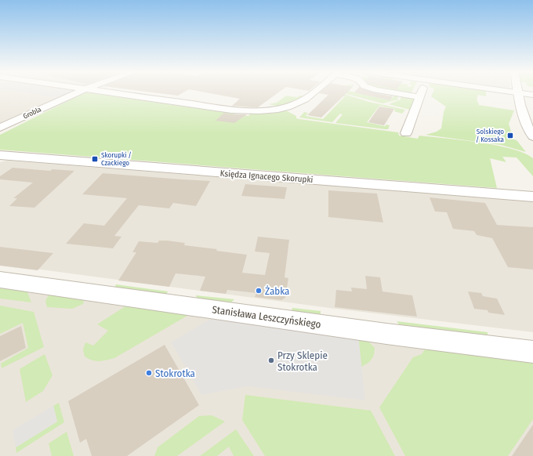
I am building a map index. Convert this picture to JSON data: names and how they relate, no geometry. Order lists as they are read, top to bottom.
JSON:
{
  "streets": {
    "street": ["Grobla", "Księdza Ignacego Skorupki", "Stanisława Leszczyńskiego"]
  },
  "places": {
    "transit": ["Solskiego / Kossaka", "Skorupki / Czackiego"],
    "other": ["Żabka", "Przy Sklepie Stokrotka", "Stokrotka"]
  }
}
